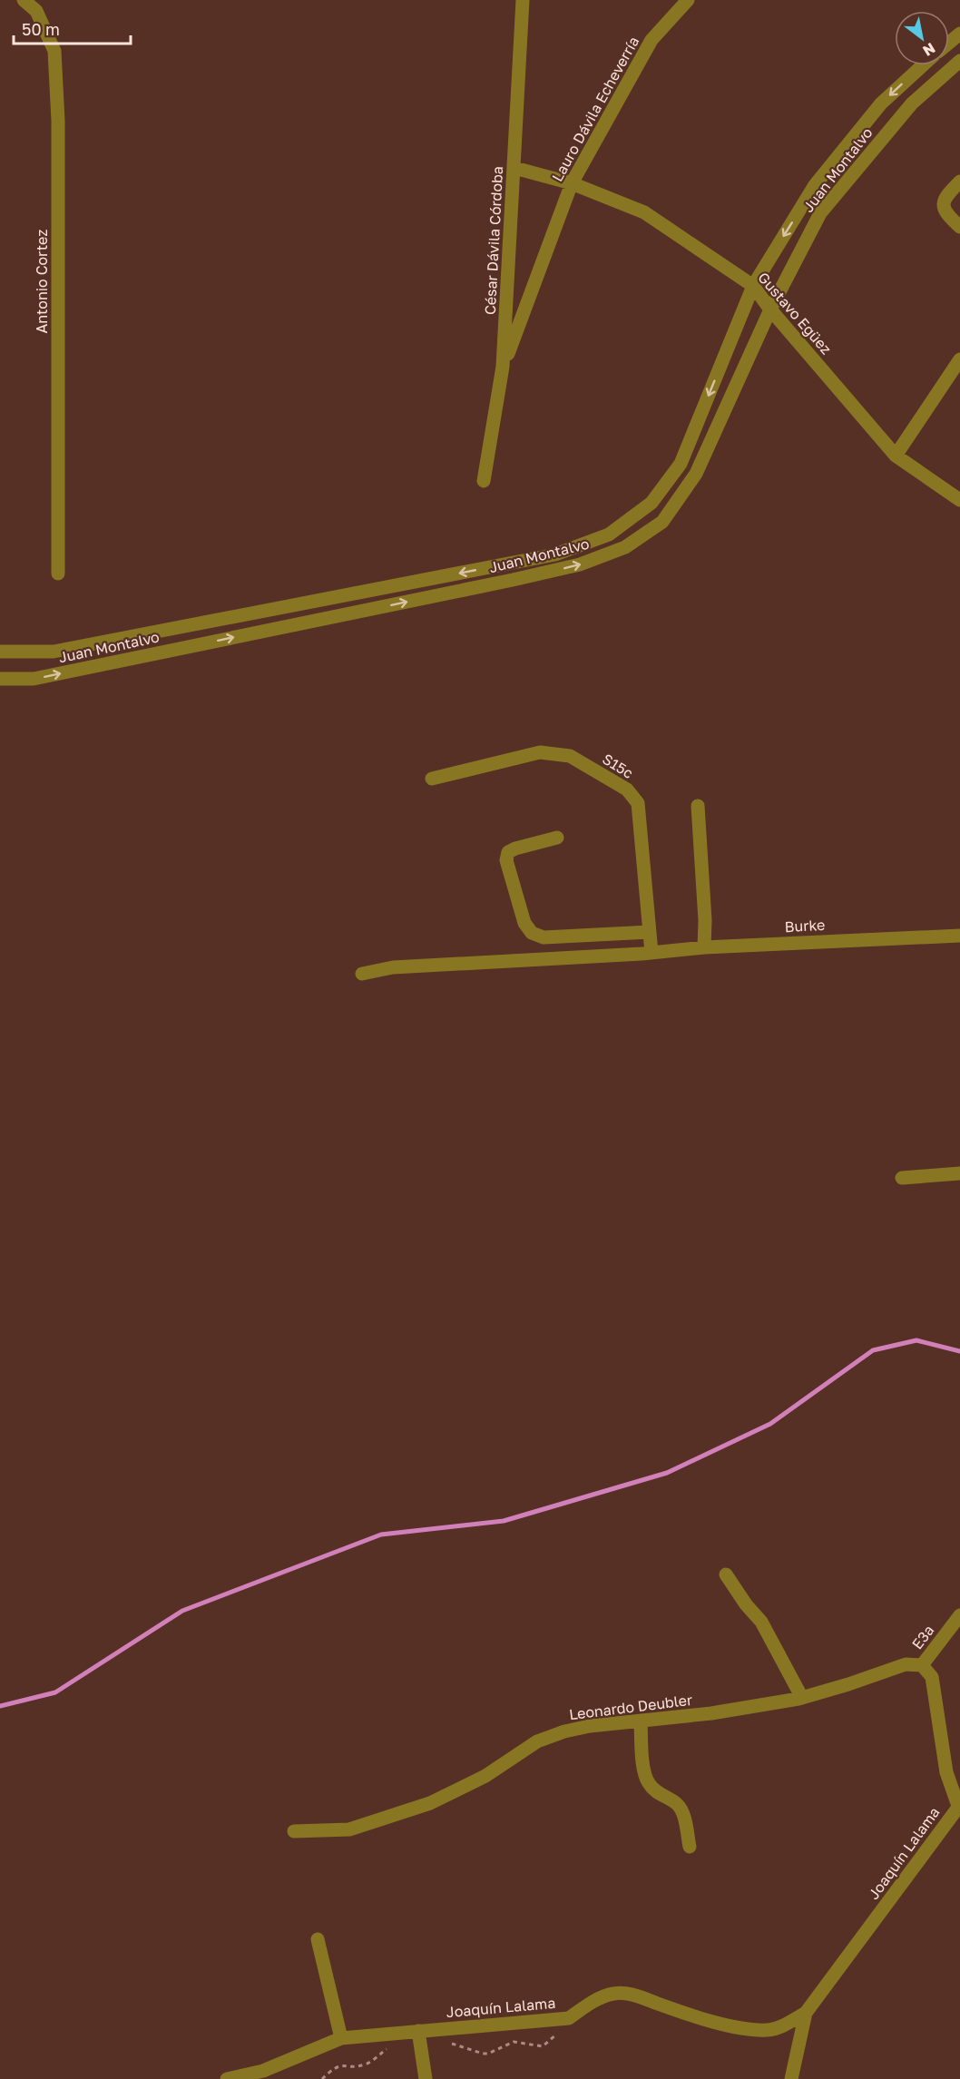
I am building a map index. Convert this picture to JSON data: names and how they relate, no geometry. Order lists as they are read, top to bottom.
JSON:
{
  "streets": {
    "street": [
      "Lauro Dávila Echeverría",
      "Juan Montalvo",
      "César Dávila Córdoba",
      "Antonio Cortez",
      "Gustavo Egüez",
      "S15c",
      "Burke",
      "E3a",
      "Leonardo Deubler",
      "Joaquín Lalama"
    ]
  },
  "crossings": [
    ["Lauro Dávila Echeverría", "César Dávila Córdoba"],
    ["Lauro Dávila Echeverría", "Gustavo Egüez"],
    ["Juan Montalvo", "Gustavo Egüez"],
    ["César Dávila Córdoba", "Gustavo Egüez"],
    ["S15c", "Burke"],
    ["E3a", "Leonardo Deubler"],
    ["E3a", "Joaquín Lalama"]
  ],
  "scale_bar": "50 m",
  "north": "bottom right"
}
